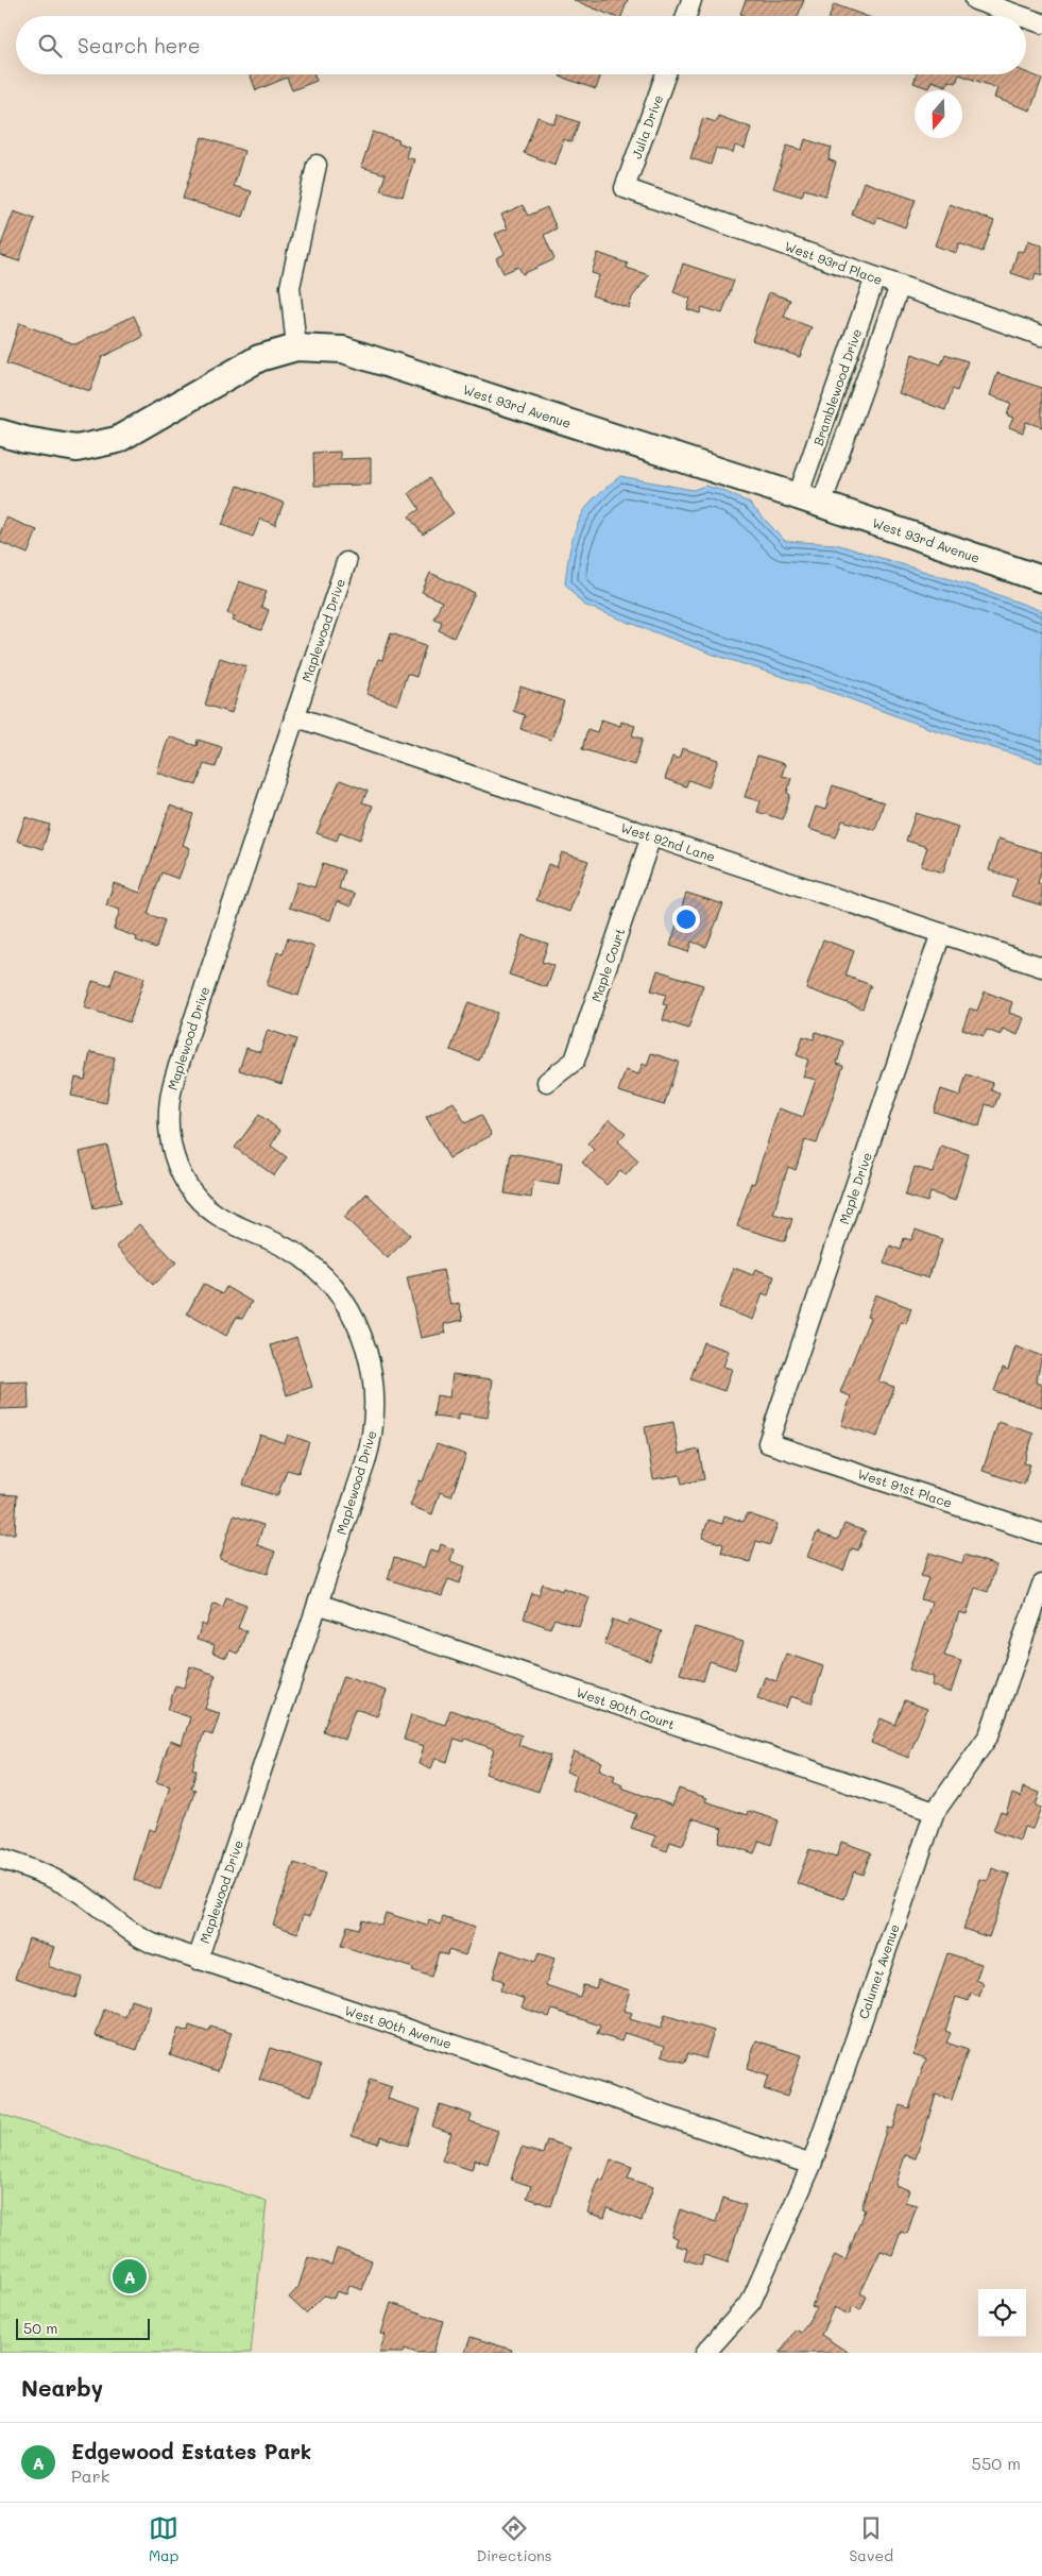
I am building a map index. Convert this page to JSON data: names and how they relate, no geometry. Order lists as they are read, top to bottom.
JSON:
{
  "streets": {
    "street": [
      "Julia Drive",
      "West 93rd Place",
      "Bramblewood Drive",
      "West 93rd Avenue",
      "Maplewood Drive",
      "West 92nd Lane",
      "Maple Court",
      "Maple Drive",
      "West 91st Place",
      "West 90th Court",
      "Calumet Avenue",
      "West 90th Avenue"
    ]
  },
  "crossings": [
    ["Julia Drive", "West 93rd Place"],
    ["West 93rd Place", "Bramblewood Drive"],
    ["Bramblewood Drive", "West 93rd Avenue"],
    ["Maplewood Drive", "West 92nd Lane"],
    ["Maplewood Drive", "West 90th Court"],
    ["Maplewood Drive", "West 90th Avenue"],
    ["West 92nd Lane", "Maple Court"],
    ["West 92nd Lane", "Maple Drive"],
    ["Maple Drive", "West 91st Place"],
    ["West 90th Court", "Calumet Avenue"],
    ["Calumet Avenue", "West 90th Avenue"]
  ],
  "scale_bar": "50 m",
  "north": "bottom",
  "page": {
    "search": "Search here",
    "pins": "A",
    "scale": "50 m",
    "heading": "Nearby",
    "list": [
      {
        "mark": "A",
        "name": "Edgewood Estates Park",
        "note": "Park",
        "value": "550 m"
      }
    ],
    "nav": ["Map", "Directions", "Saved"]
  }
}
